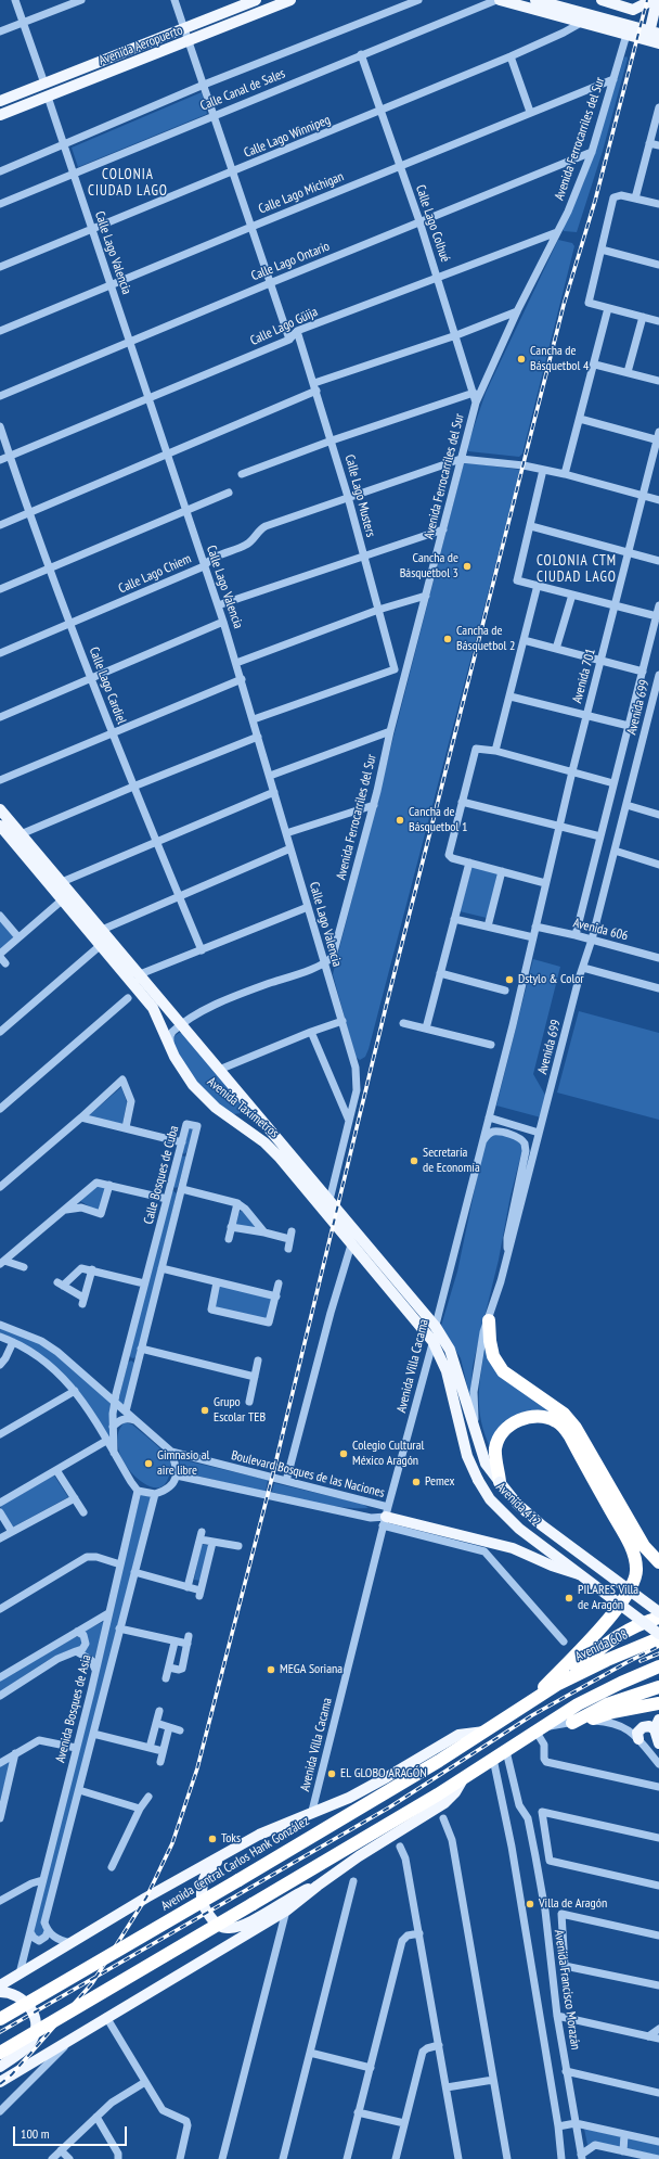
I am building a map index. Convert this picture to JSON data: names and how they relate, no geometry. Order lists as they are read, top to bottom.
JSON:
{
  "streets": {
    "highway": ["Avenida 608", "Avenida Central Carlos Hank González"],
    "main road": ["Avenida Aeropuerto", "Avenida Taxímetros", "Avenida 412"],
    "street": [
      "Calle Canal de Sales",
      "Calle Lago Winnipeg",
      "Avenida Ferrocarriles del Sur",
      "Calle Lago Michigan",
      "Calle Lago Colhué",
      "Calle Lago Valencia",
      "Calle Lago Ontario",
      "Calle Lago Güija",
      "Calle Lago Musters",
      "Calle Lago Chiem",
      "Avenida 701",
      "Calle Lago Cardiel",
      "Avenida 699",
      "Avenida 606",
      "Calle Bosques de Cuba",
      "Avenida Villa Cacama",
      "Boulevard Bosques de las Naciones",
      "Avenida Bosques de Asia",
      "Avenida Francisco Morazán"
    ]
  },
  "crossings": [
    ["Avenida Aeropuerto", "Calle Lago Valencia"],
    ["Calle Canal de Sales", "Calle Lago Colhué"],
    ["Calle Canal de Sales", "Calle Lago Valencia"],
    ["Calle Lago Winnipeg", "Calle Lago Colhué"],
    ["Calle Lago Winnipeg", "Calle Lago Valencia"],
    ["Avenida Ferrocarriles del Sur", "Calle Lago Michigan"],
    ["Avenida Ferrocarriles del Sur", "Calle Lago Colhué"],
    ["Avenida Ferrocarriles del Sur", "Calle Lago Valencia"],
    ["Avenida Ferrocarriles del Sur", "Calle Lago Ontario"],
    ["Avenida Ferrocarriles del Sur", "Calle Lago Güija"],
    ["Avenida Ferrocarriles del Sur", "Calle Lago Chiem"],
    ["Calle Lago Michigan", "Calle Lago Colhué"],
    ["Calle Lago Michigan", "Calle Lago Valencia"],
    ["Calle Lago Colhué", "Calle Lago Ontario"],
    ["Calle Lago Colhué", "Calle Lago Güija"],
    ["Calle Lago Valencia", "Calle Lago Ontario"],
    ["Calle Lago Valencia", "Calle Lago Güija"],
    ["Calle Lago Valencia", "Calle Lago Chiem"],
    ["Calle Lago Valencia", "Avenida Taxímetros"],
    ["Calle Lago Güija", "Calle Lago Musters"],
    ["Calle Lago Güija", "Calle Lago Cardiel"],
    ["Calle Lago Musters", "Calle Lago Chiem"],
    ["Calle Lago Chiem", "Calle Lago Cardiel"],
    ["Avenida 701", "Avenida 606"],
    ["Avenida 701", "Avenida Villa Cacama"],
    ["Avenida 699", "Avenida 606"],
    ["Avenida 699", "Avenida 412"],
    ["Avenida 606", "Avenida Villa Cacama"],
    ["Avenida Taxímetros", "Avenida Villa Cacama"],
    ["Avenida Taxímetros", "Avenida 412"],
    ["Calle Bosques de Cuba", "Boulevard Bosques de las Naciones"],
    ["Avenida Villa Cacama", "Boulevard Bosques de las Naciones"],
    ["Avenida Villa Cacama", "Avenida 412"],
    ["Avenida Villa Cacama", "Avenida Central Carlos Hank González"],
    ["Avenida 608", "Avenida Central Carlos Hank González"],
    ["Avenida Bosques de Asia", "Avenida Central Carlos Hank González"]
  ],
  "districts": ["COLONIA CIUDAD LAGO", "COLONIA CTM CIUDAD LAGO"],
  "places": [
    "Cancha de Básquetbol 4",
    "Cancha de Básquetbol 3",
    "Cancha de Básquetbol 2",
    "Cancha de Básquetbol 1",
    "Dstylo & Color",
    "Secretaría de Economía",
    "Grupo Escolar TEB",
    "Colegio Cultural México Aragón",
    "Gimnasio al aire libre",
    "Pemex",
    "PILARES Villa de Aragón",
    "MEGA Soriana",
    "EL GLOBO ARAGÓN",
    "Toks",
    "Villa de Aragón"
  ],
  "scale_bar": "100 m"
}
